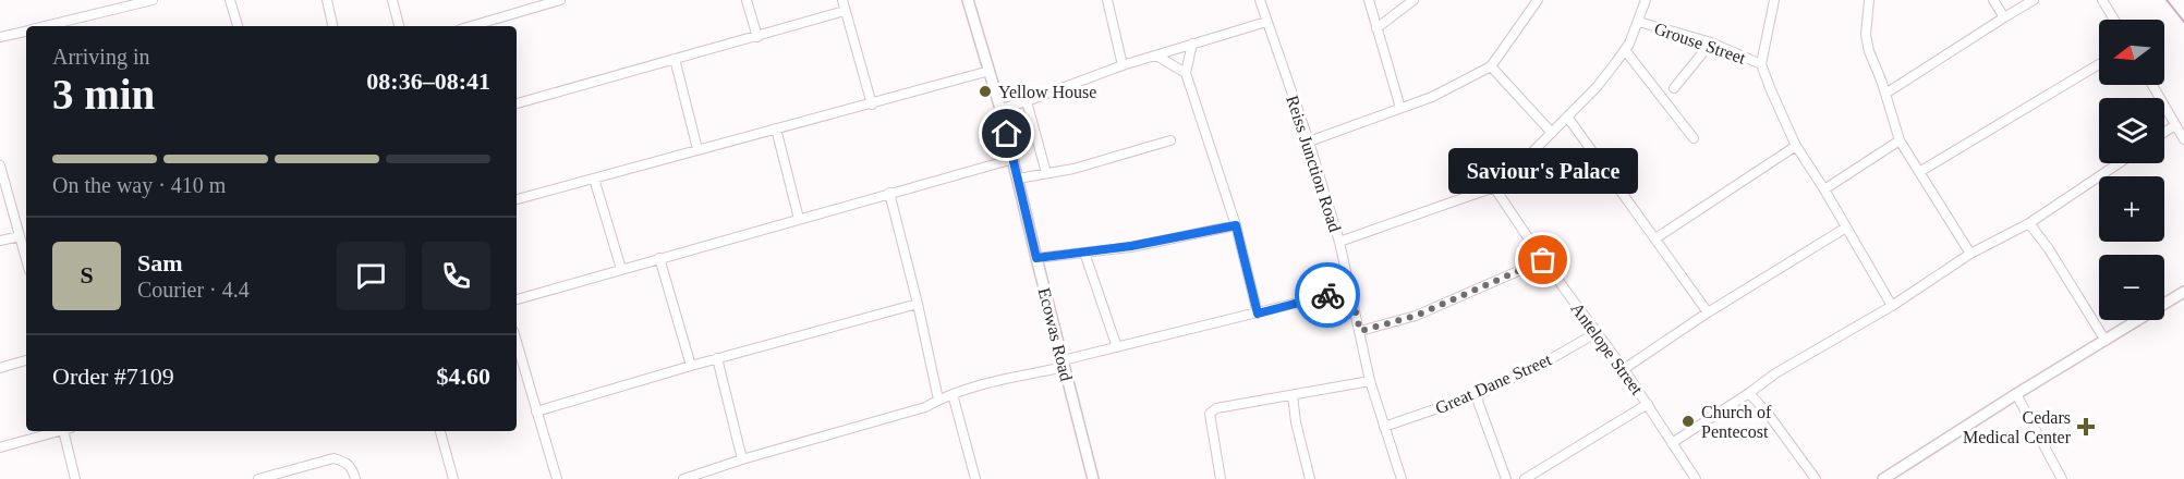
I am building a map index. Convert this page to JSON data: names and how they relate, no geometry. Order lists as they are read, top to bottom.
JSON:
{
  "streets": {
    "street": [
      "Grouse Street",
      "Reiss Junction Road",
      "Ecowas Road",
      "Antelope Street",
      "Great Dane Street"
    ]
  },
  "crossings": [
    ["Reiss Junction Road", "Great Dane Street"],
    ["Antelope Street", "Great Dane Street"]
  ],
  "places": {
    "other": ["Yellow House", "Saviour's Palace", "Church of Pentecost"],
    "health": ["Cedars Medical Center"]
  },
  "north": "left",
  "page": {
    "map_buttons": ["+", "−"],
    "heading": ["3 min", "Arriving in", "08:36–08:41"],
    "panel": [
      "Sam",
      "Courier · 4.4",
      "Order #7109",
      "$4.60"
    ],
    "bar": "On the way · 410 m",
    "bubble": "Saviour's Palace",
    "round": "S"
  }
}
